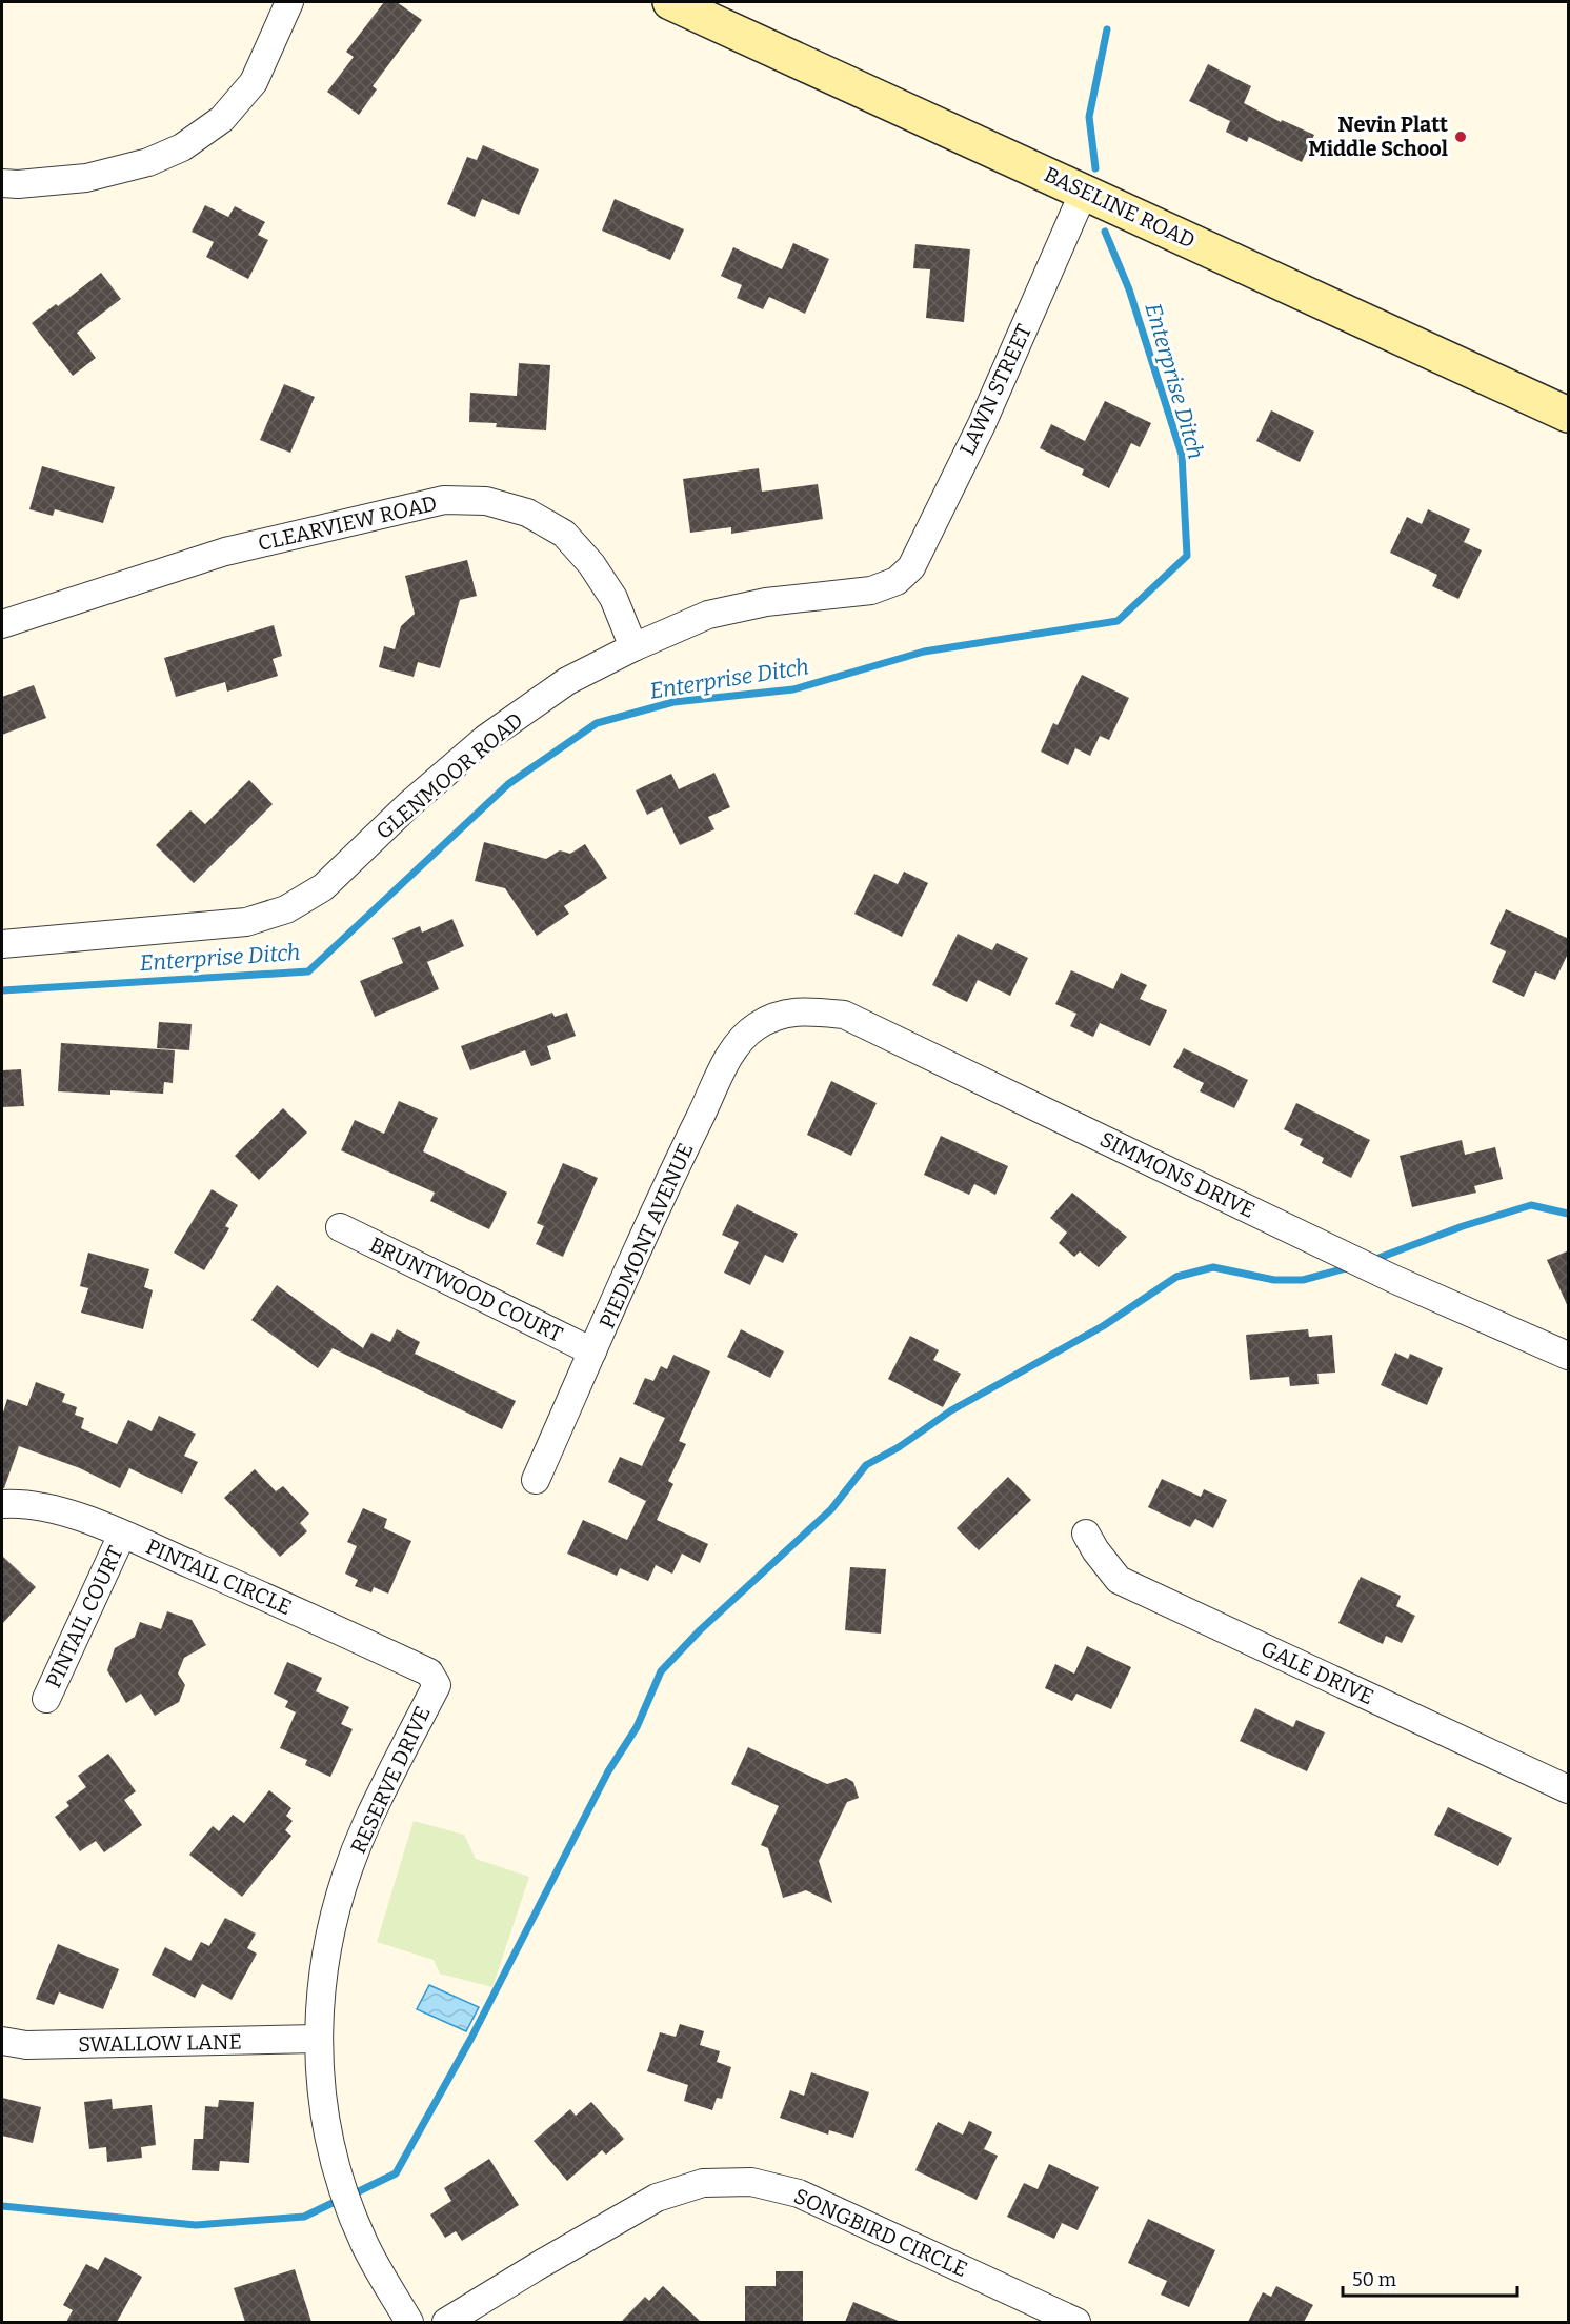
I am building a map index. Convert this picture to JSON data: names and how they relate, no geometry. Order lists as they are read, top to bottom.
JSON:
{
  "streets": {
    "street": [
      "BASELINE ROAD",
      "LAWN STREET",
      "CLEARVIEW ROAD",
      "GLENMOOR ROAD",
      "SIMMONS DRIVE",
      "PIEDMONT AVENUE",
      "BRUNTWOOD COURT",
      "PINTAIL CIRCLE",
      "PINTAIL COURT",
      "GALE DRIVE",
      "RESERVE DRIVE",
      "SWALLOW LANE",
      "SONGBIRD CIRCLE"
    ]
  },
  "crossings": [
    ["BASELINE ROAD", "LAWN STREET"],
    ["LAWN STREET", "GLENMOOR ROAD"],
    ["CLEARVIEW ROAD", "GLENMOOR ROAD"],
    ["SIMMONS DRIVE", "PIEDMONT AVENUE"],
    ["PIEDMONT AVENUE", "BRUNTWOOD COURT"],
    ["PINTAIL CIRCLE", "PINTAIL COURT"],
    ["PINTAIL CIRCLE", "RESERVE DRIVE"],
    ["RESERVE DRIVE", "SWALLOW LANE"]
  ],
  "water": ["Enterprise Ditch"],
  "places": ["Nevin Platt Middle School"],
  "scale_bar": "50 m"
}
